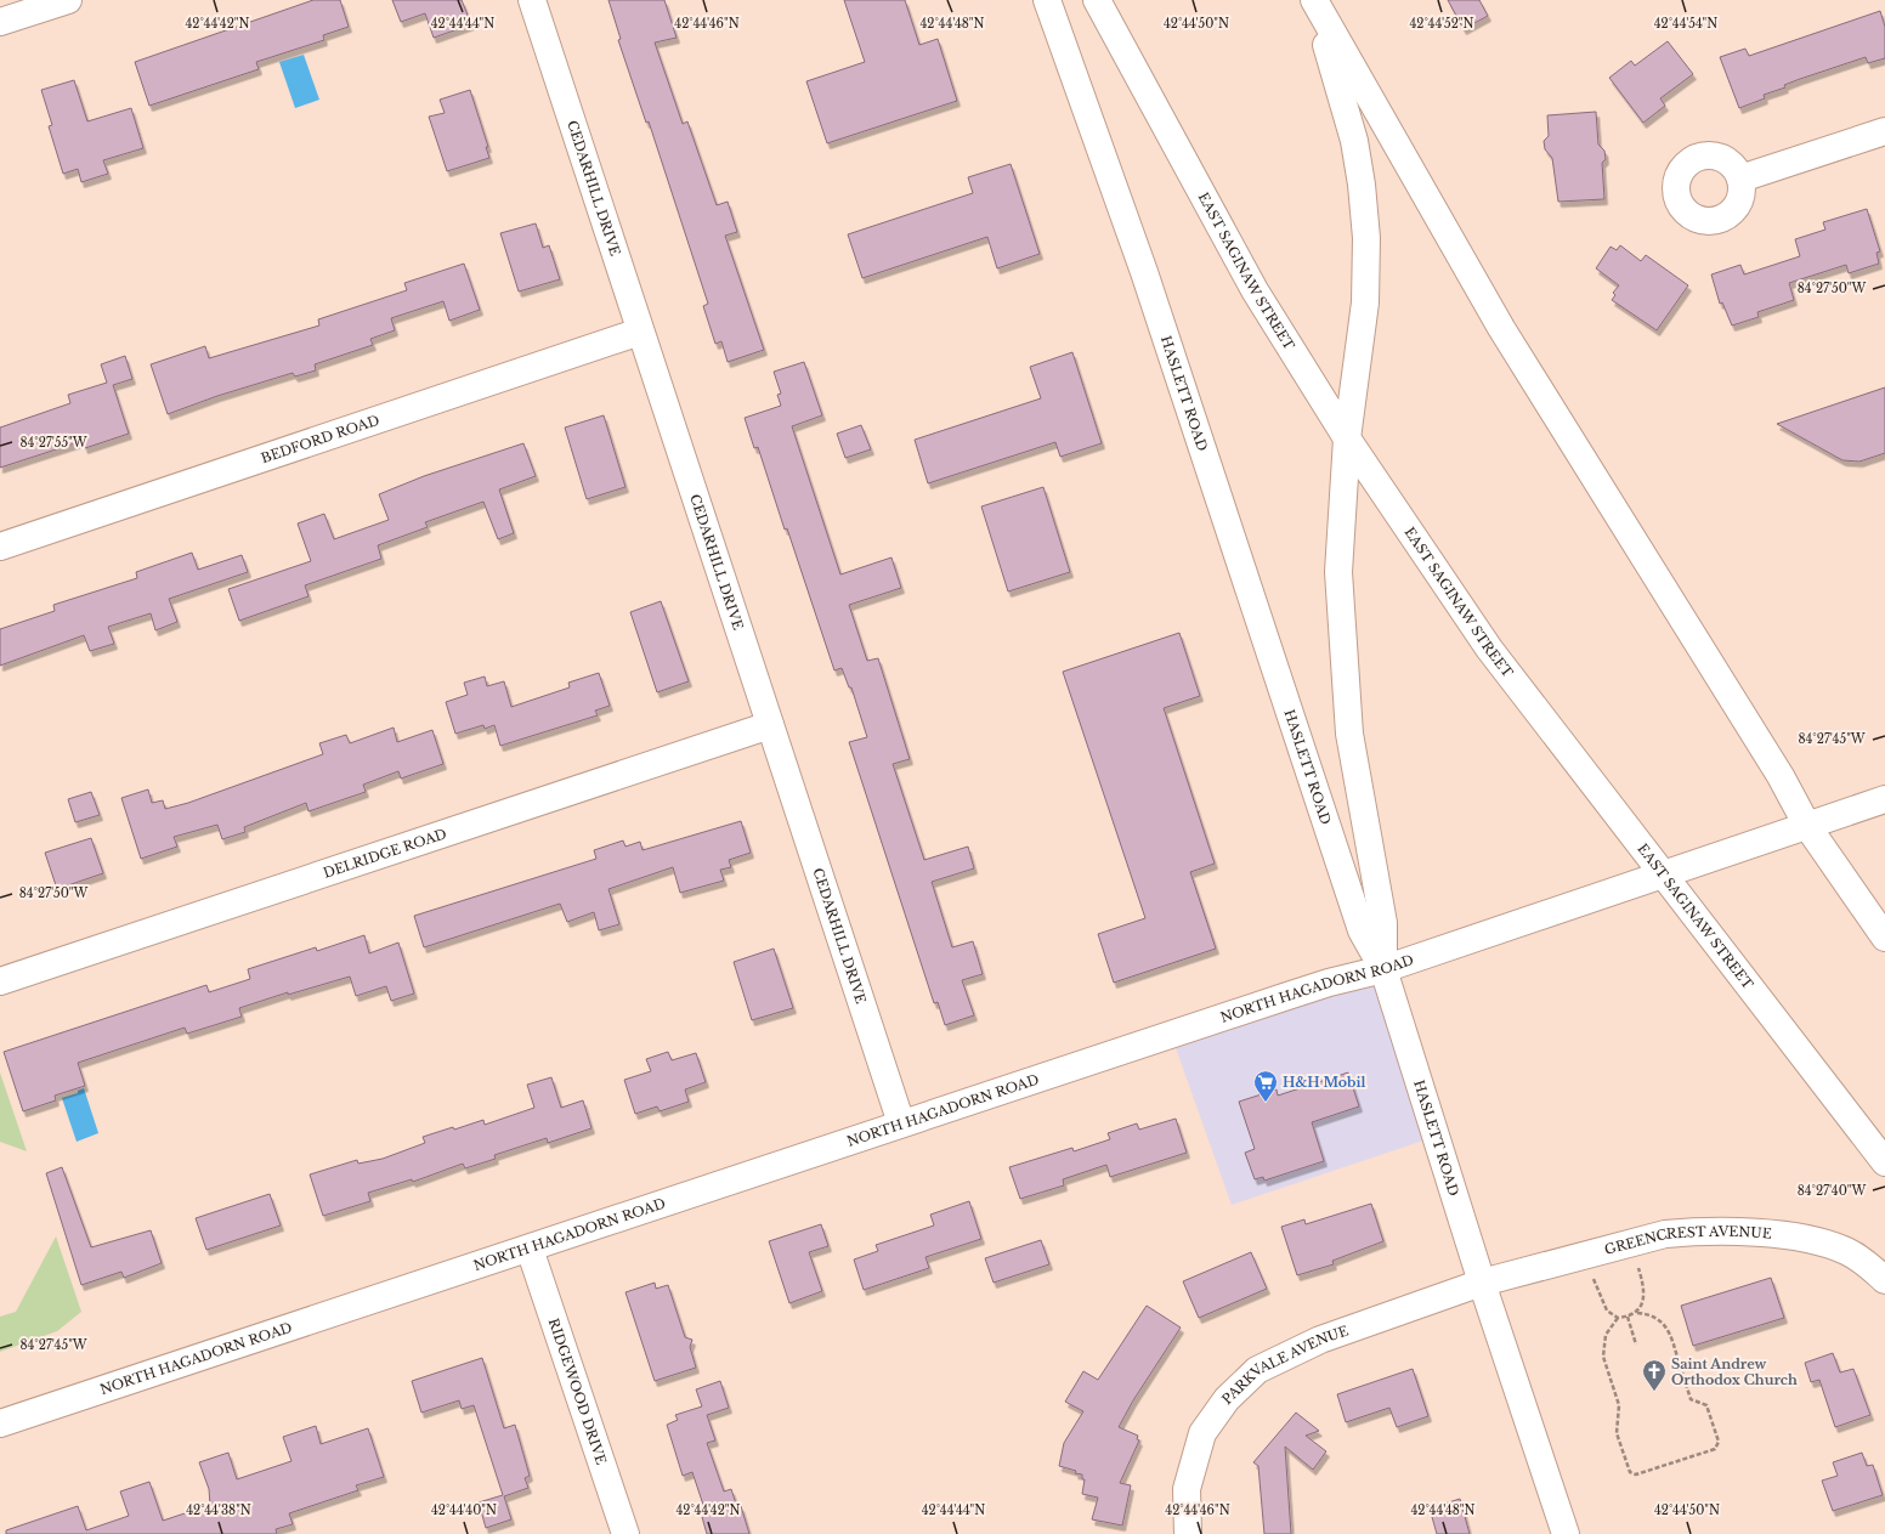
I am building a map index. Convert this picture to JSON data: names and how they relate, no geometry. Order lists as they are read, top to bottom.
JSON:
{
  "streets": {
    "street": [
      "CEDARHILL DRIVE",
      "EAST SAGINAW STREET",
      "HASLETT ROAD",
      "BEDFORD ROAD",
      "DELRIDGE ROAD",
      "NORTH HAGADORN ROAD",
      "GREENCREST AVENUE",
      "PARKVALE AVENUE",
      "RIDGEWOOD DRIVE"
    ]
  },
  "crossings": [
    ["CEDARHILL DRIVE", "BEDFORD ROAD"],
    ["CEDARHILL DRIVE", "DELRIDGE ROAD"],
    ["CEDARHILL DRIVE", "NORTH HAGADORN ROAD"],
    ["EAST SAGINAW STREET", "NORTH HAGADORN ROAD"],
    ["HASLETT ROAD", "NORTH HAGADORN ROAD"],
    ["HASLETT ROAD", "GREENCREST AVENUE"],
    ["HASLETT ROAD", "PARKVALE AVENUE"],
    ["NORTH HAGADORN ROAD", "RIDGEWOOD DRIVE"],
    ["GREENCREST AVENUE", "PARKVALE AVENUE"]
  ],
  "places": {
    "supermarket": ["H&H Mobil"],
    "church": ["Saint Andrew Orthodox Church"]
  },
  "coordinates": [
    "42°44'42\"N",
    "42°44'44\"N",
    "42°44'46\"N",
    "42°44'48\"N",
    "42°44'50\"N",
    "42°44'52\"N",
    "42°44'54\"N",
    "84°27'50\"W",
    "84°27'55\"W",
    "84°27'45\"W",
    "84°27'40\"W",
    "42°44'38\"N",
    "42°44'40\"N"
  ]
}
